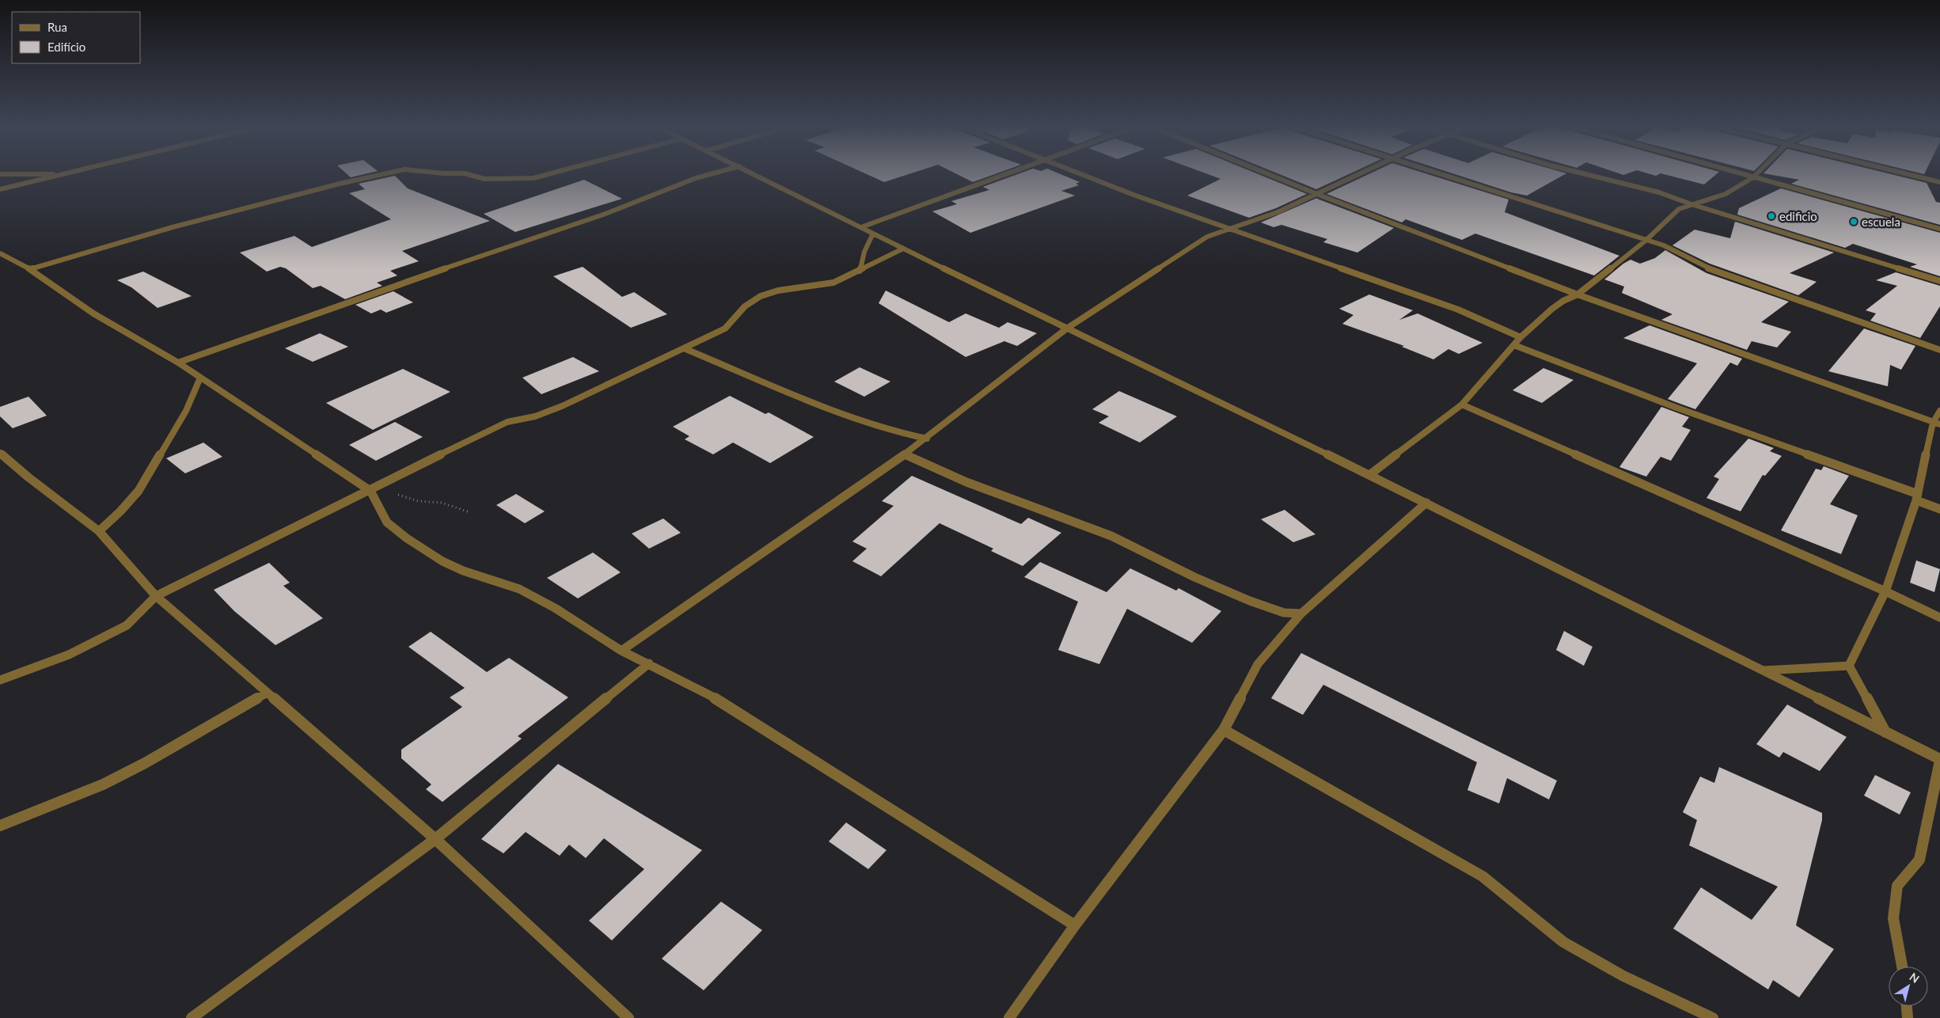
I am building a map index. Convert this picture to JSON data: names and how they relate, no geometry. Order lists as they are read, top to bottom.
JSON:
{
  "places": ["edificio", "escuela"],
  "legend": ["Rua", "Edifício"],
  "north": "top right"
}
